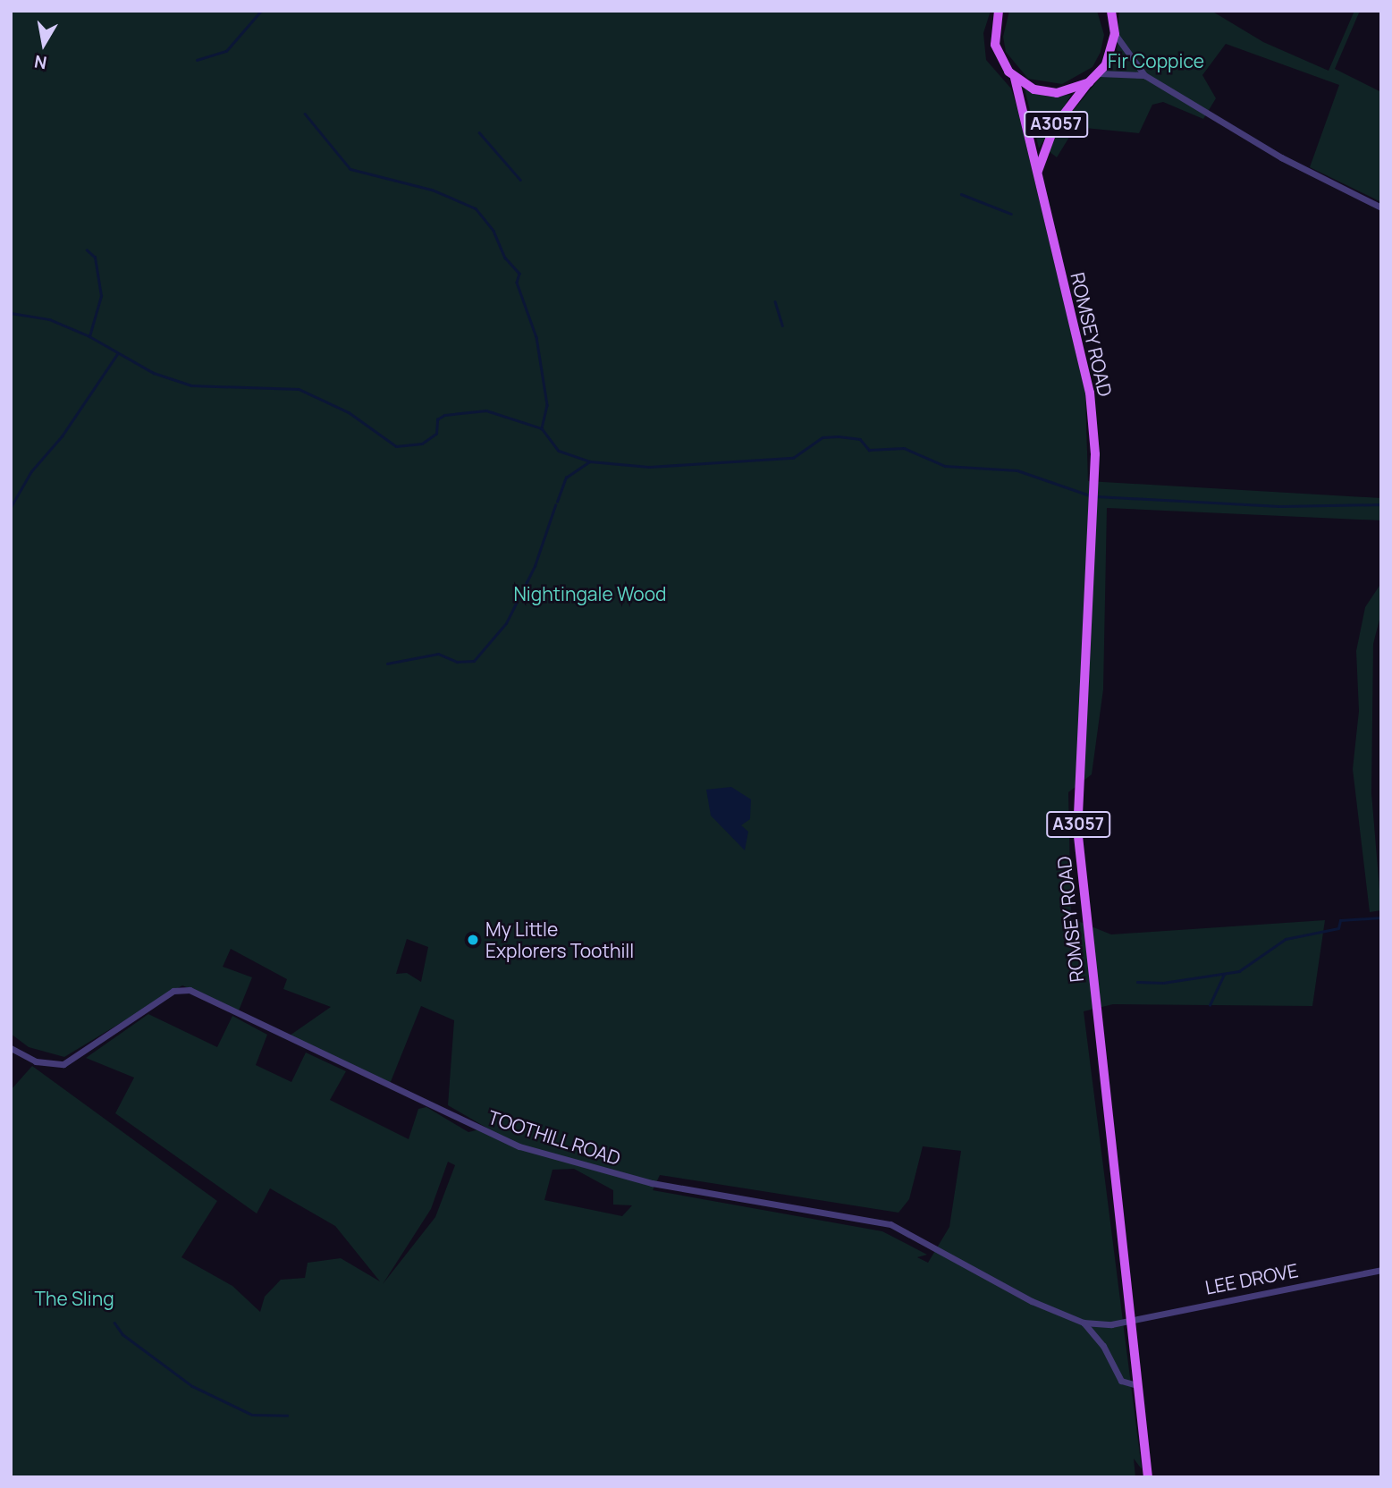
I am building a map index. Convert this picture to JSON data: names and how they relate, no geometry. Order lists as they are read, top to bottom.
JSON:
{
  "streets": {
    "main road": ["A3057", "ROMSEY ROAD"],
    "street": ["TOOTHILL ROAD", "LEE DROVE"]
  },
  "crossings": [
    ["A3057", "ROMSEY ROAD"],
    ["ROMSEY ROAD", "TOOTHILL ROAD"],
    ["ROMSEY ROAD", "LEE DROVE"],
    ["TOOTHILL ROAD", "LEE DROVE"]
  ],
  "parks": ["Fir Coppice", "Nightingale Wood", "The Sling"],
  "places": ["My Little Explorers Toothill"],
  "north": "bottom"
}
